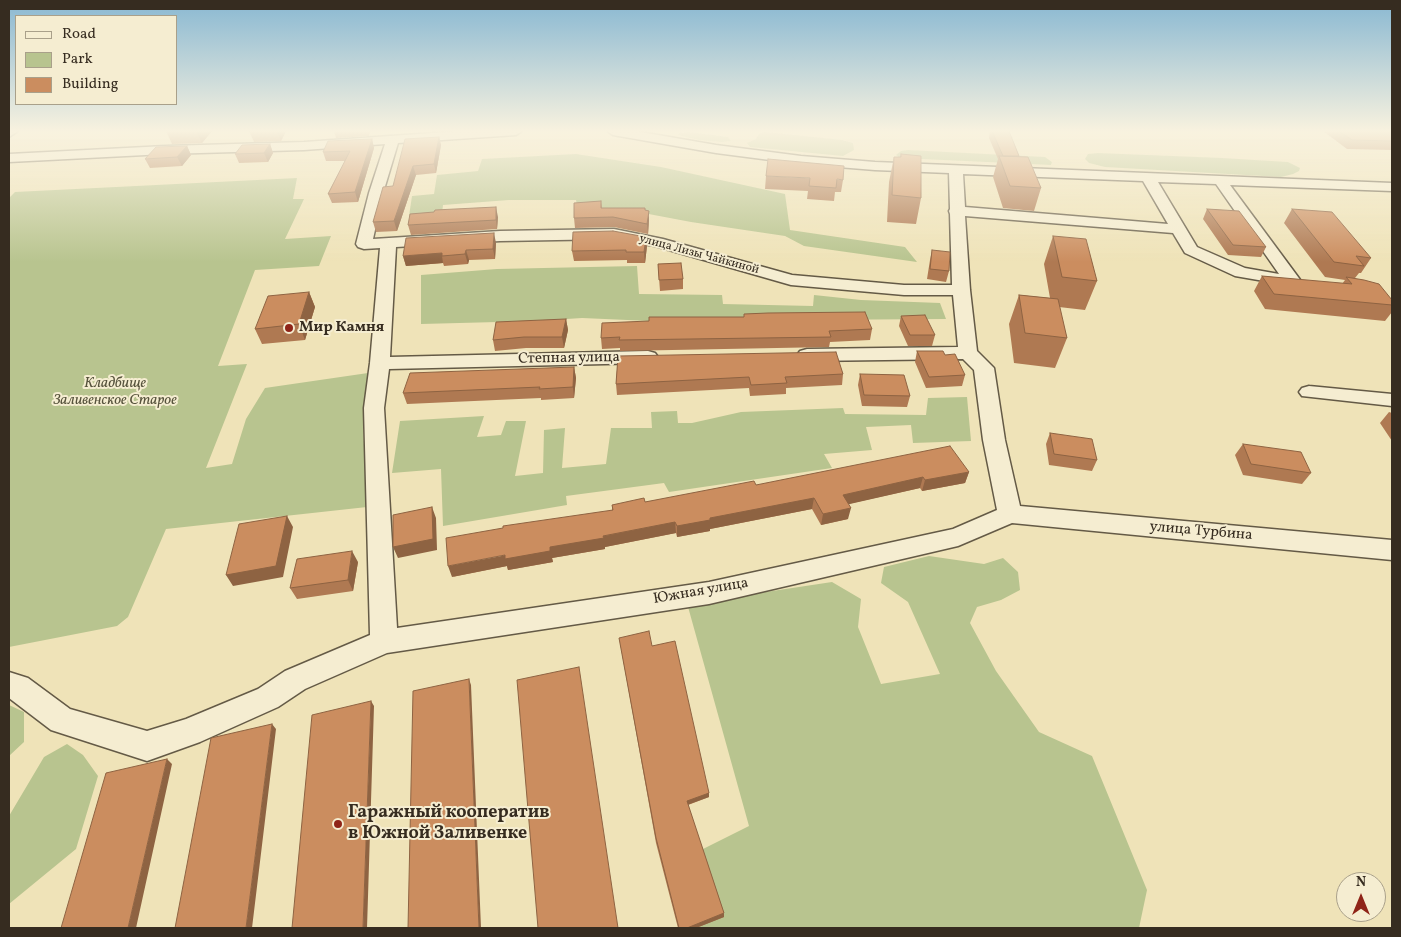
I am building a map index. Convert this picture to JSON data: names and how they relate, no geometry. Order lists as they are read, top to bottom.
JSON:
{
  "streets": {
    "street": [
      "улица Лизы Чайкиной",
      "Степная улица",
      "улица Турбина",
      "Южная улица"
    ]
  },
  "crossings": [
    ["улица Турбина", "Южная улица"]
  ],
  "parks": ["Кладбище Заливенское Старое"],
  "places": ["Мир Камня", "Гаражный кооператив в Южной Заливенке"],
  "legend": ["Road", "Park", "Building"],
  "north": "top"
}
